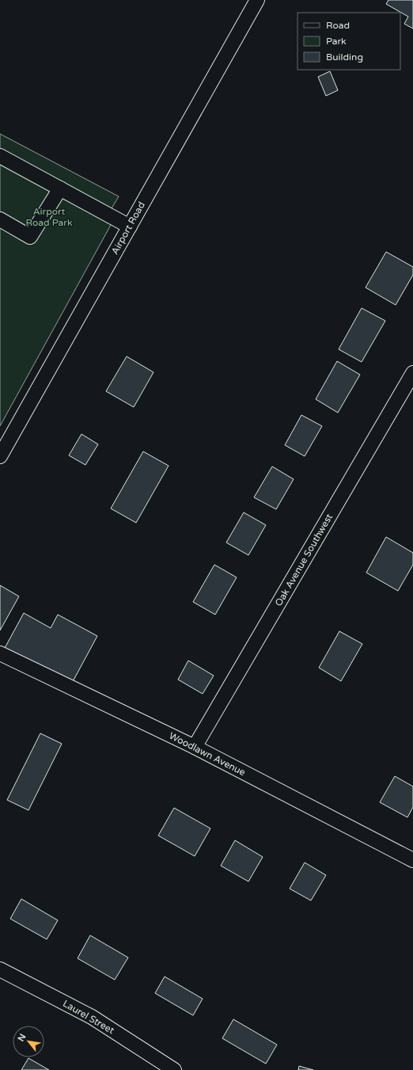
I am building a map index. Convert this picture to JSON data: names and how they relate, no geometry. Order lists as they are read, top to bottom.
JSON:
{
  "streets": {
    "street": [
      "Airport Road",
      "Oak Avenue Southwest",
      "Woodlawn Avenue",
      "Laurel Street"
    ]
  },
  "crossings": [
    ["Oak Avenue Southwest", "Woodlawn Avenue"]
  ],
  "parks": ["Airport Road Park"],
  "legend": ["Road", "Park", "Building"],
  "north": "top left"
}
